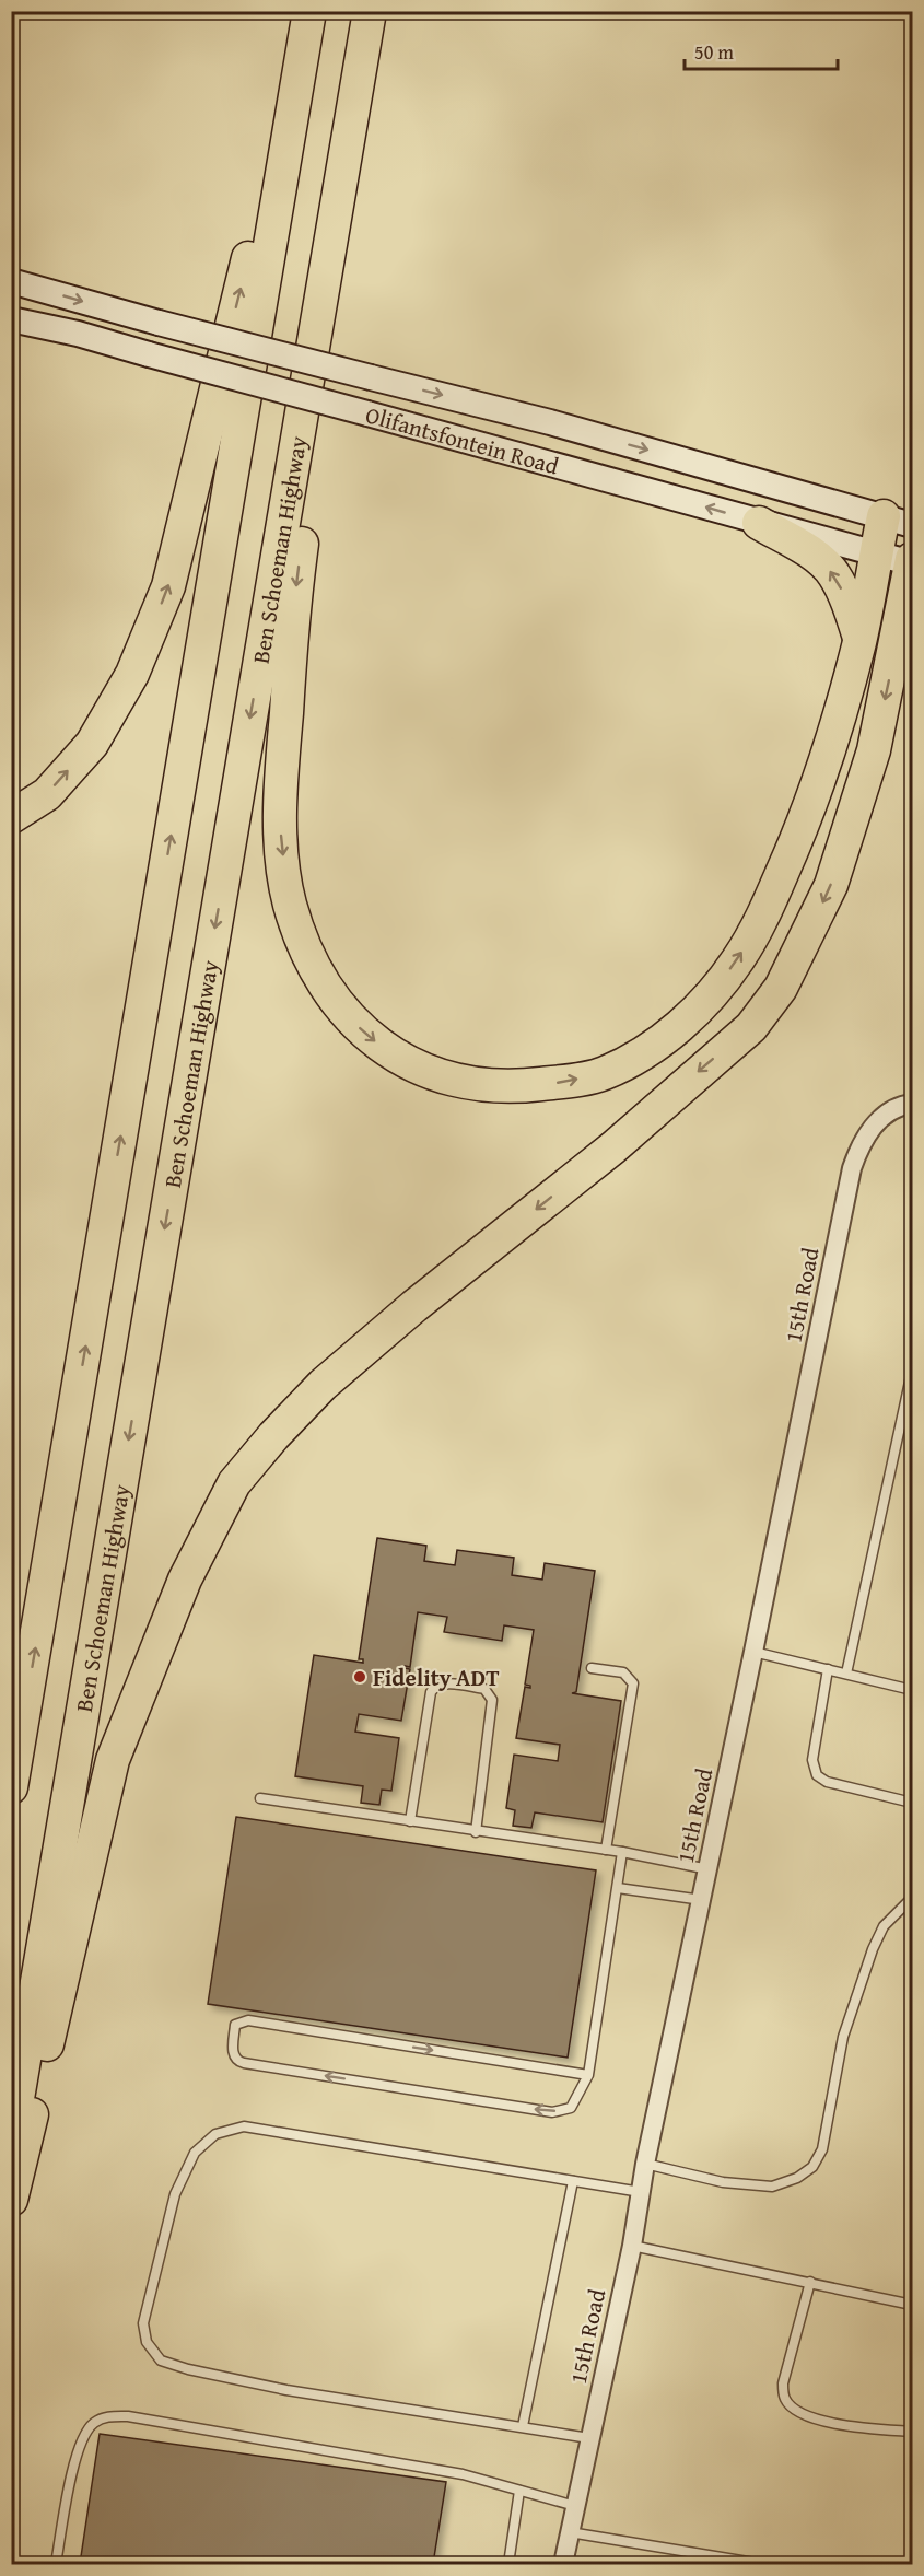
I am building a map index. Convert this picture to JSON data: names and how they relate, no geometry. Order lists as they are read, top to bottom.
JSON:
{
  "streets": {
    "highway": ["Ben Schoeman Highway"],
    "main road": ["Olifantsfontein Road"],
    "street": ["15th Road"]
  },
  "places": ["Fidelity ADT"],
  "scale_bar": "50 m"
}
